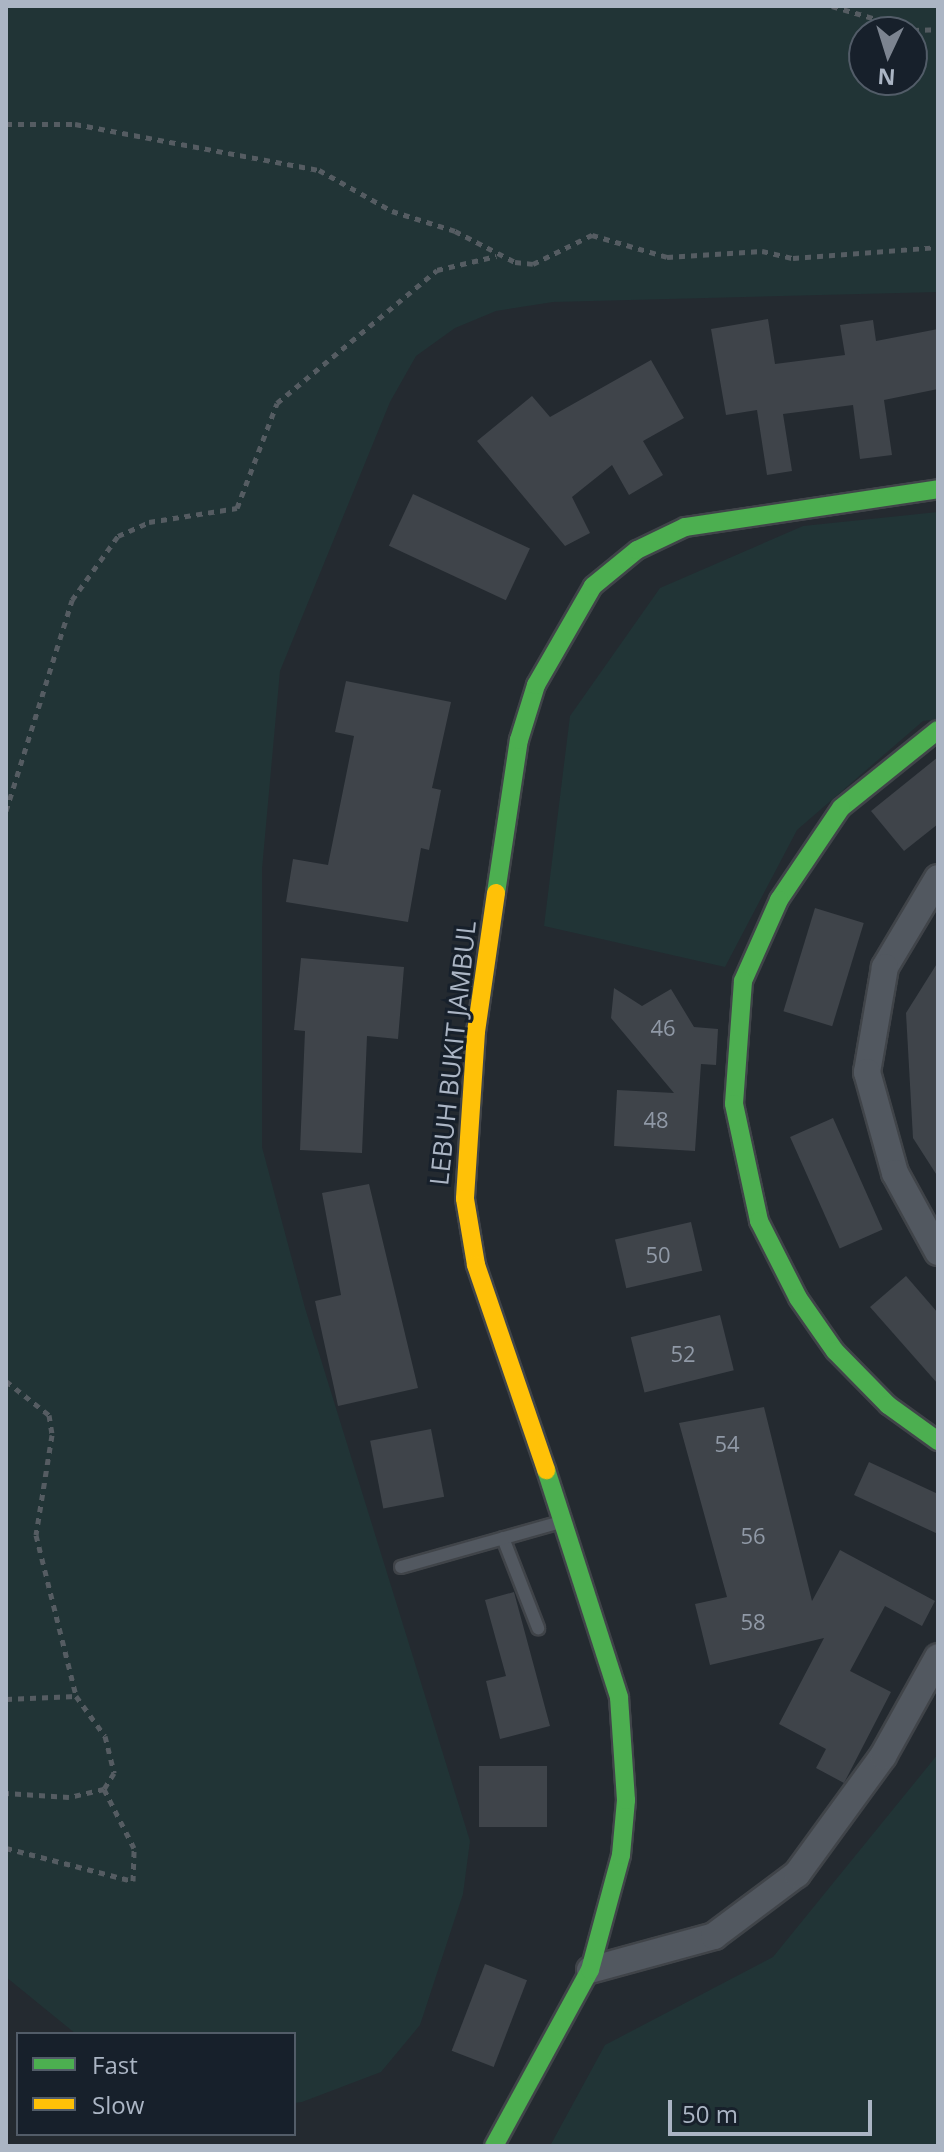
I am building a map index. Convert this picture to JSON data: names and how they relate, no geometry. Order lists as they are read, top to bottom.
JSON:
{
  "streets": {
    "main road": ["LEBUH BUKIT JAMBUL"]
  },
  "house_numbers": [
    "46",
    "48",
    "50",
    "52",
    "54",
    "56",
    "58"
  ],
  "legend": ["Fast", "Slow"],
  "scale_bar": "50 m",
  "north": "bottom"
}
